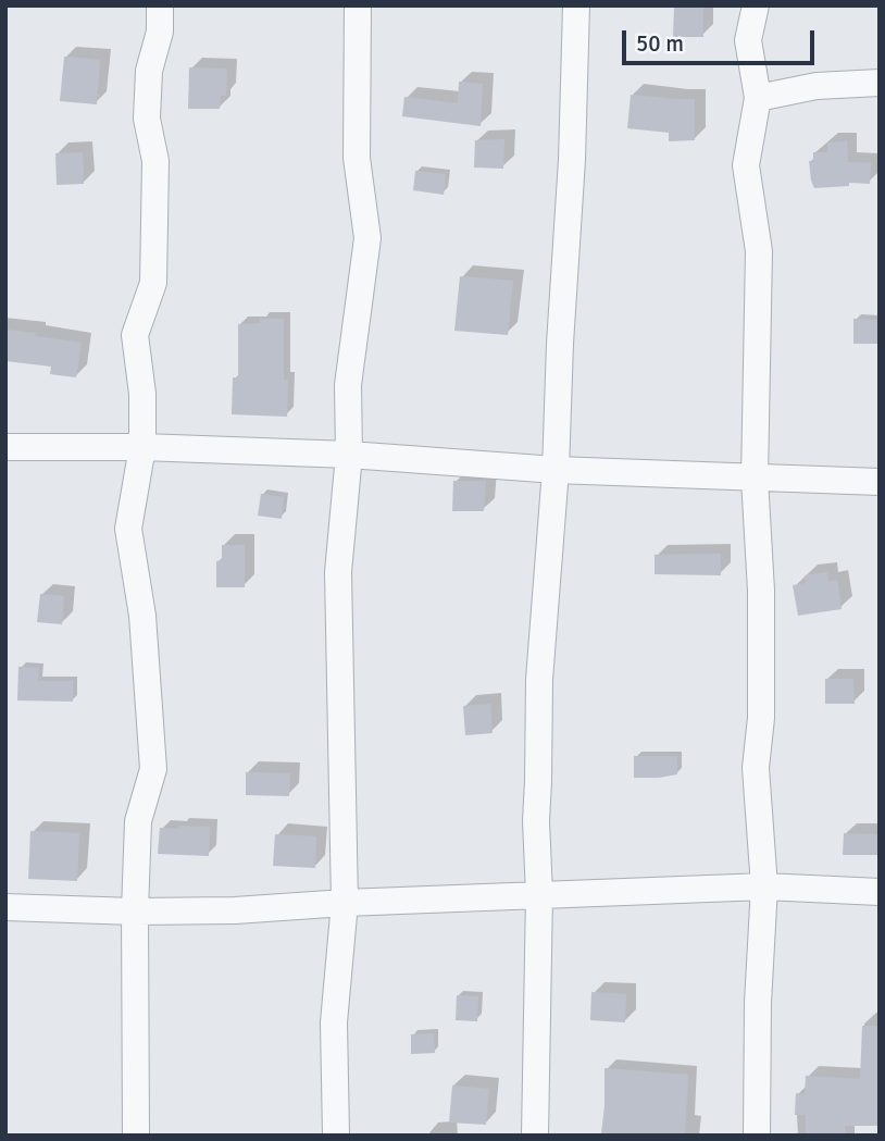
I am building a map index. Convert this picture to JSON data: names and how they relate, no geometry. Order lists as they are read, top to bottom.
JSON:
{
  "scale_bar": "50 m"
}
